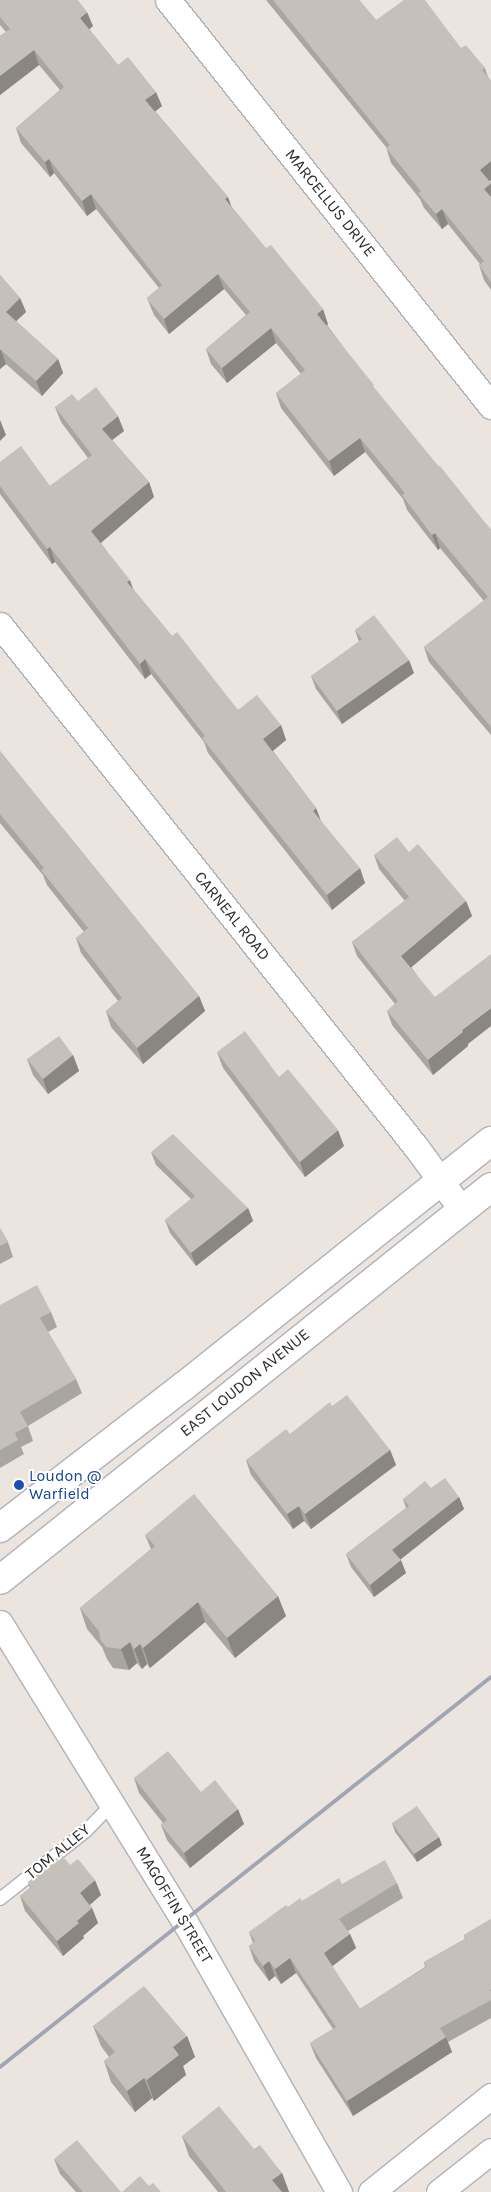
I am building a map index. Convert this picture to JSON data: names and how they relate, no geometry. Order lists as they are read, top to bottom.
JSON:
{
  "streets": {
    "main road": ["EAST LOUDON AVENUE"],
    "street": ["MARCELLUS DRIVE", "CARNEAL ROAD", "MAGOFFIN STREET"],
    "lane": ["TOM ALLEY"]
  },
  "crossings": [
    ["CARNEAL ROAD", "EAST LOUDON AVENUE"],
    ["TOM ALLEY", "MAGOFFIN STREET"]
  ],
  "places": ["Loudon @ Warfield"]
}
